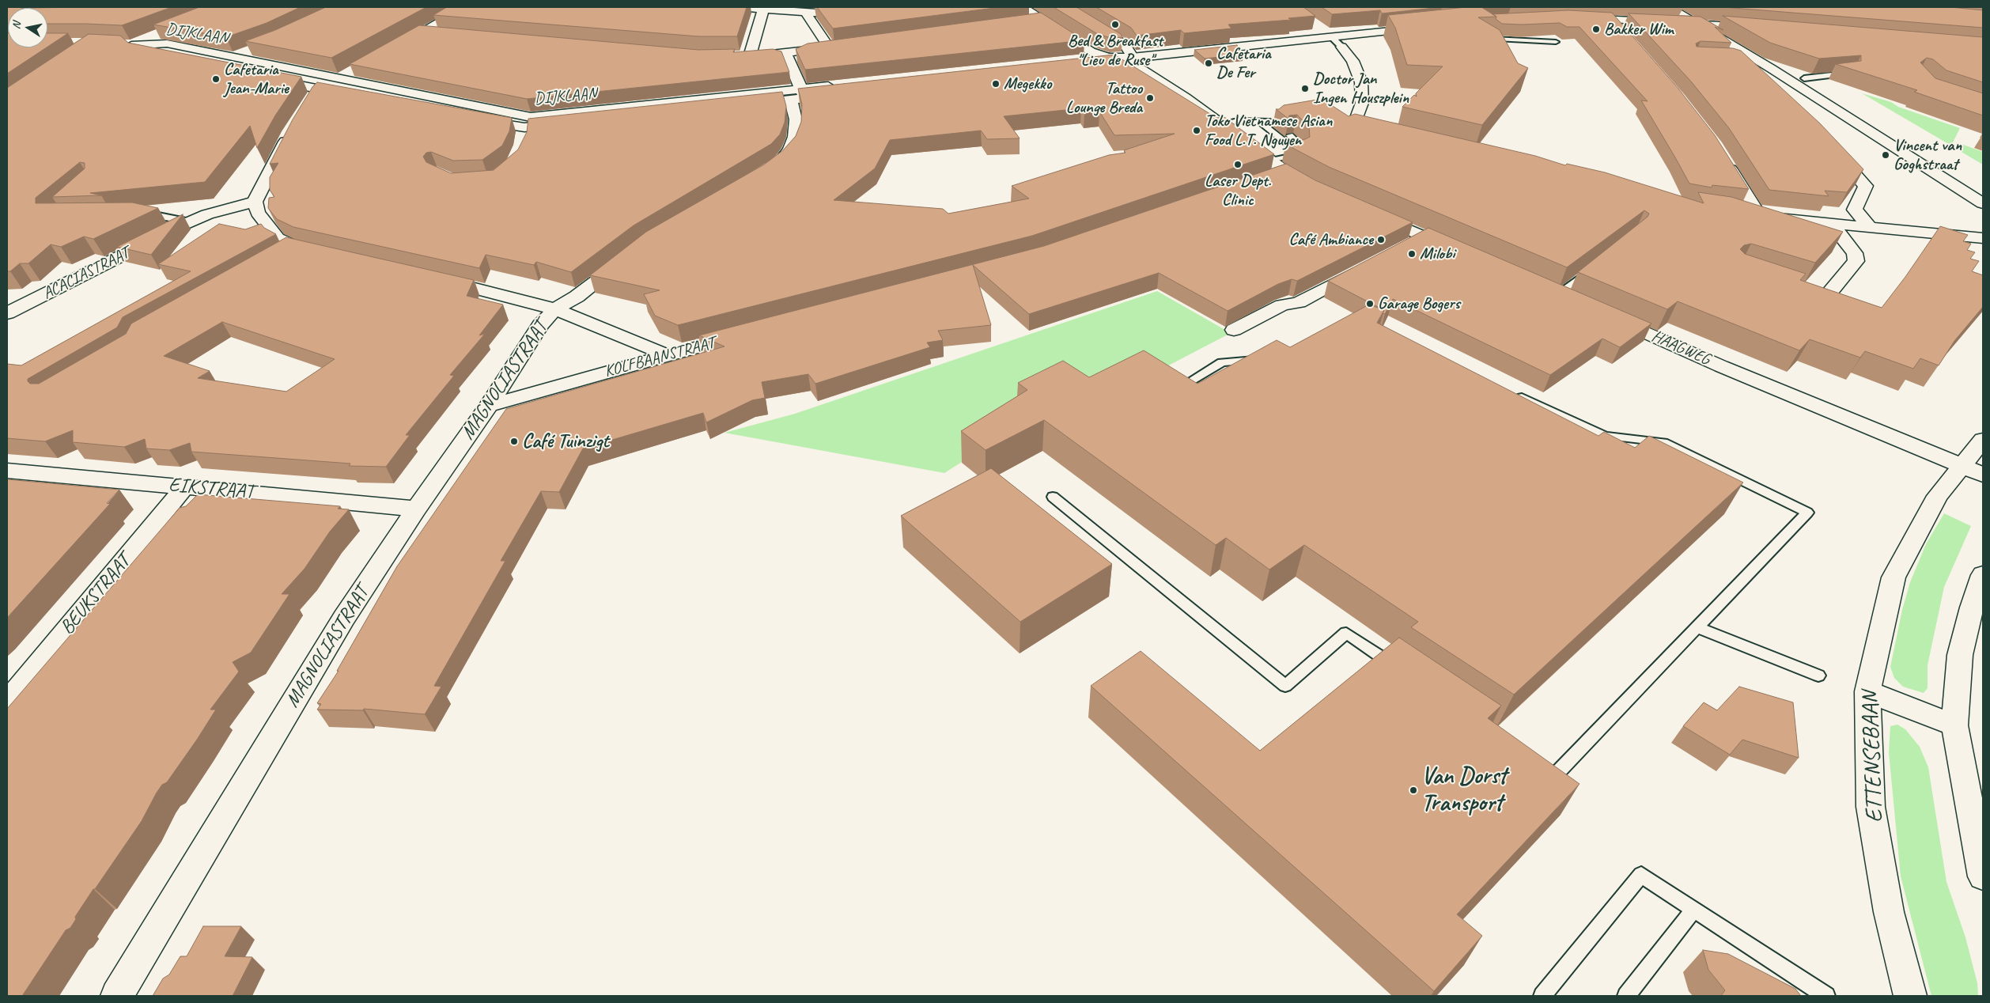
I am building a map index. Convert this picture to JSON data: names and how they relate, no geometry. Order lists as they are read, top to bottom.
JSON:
{
  "streets": {
    "street": [
      "DIJKLAAN",
      "ACACIASTRAAT",
      "HAAGWEG",
      "KOLFBAANSTRAAT",
      "MAGNOLIASTRAAT",
      "EIKSTRAAT",
      "BEUKSTRAAT",
      "ETTENSEBAAN"
    ]
  },
  "crossings": [
    ["HAAGWEG", "ETTENSEBAAN"],
    ["KOLFBAANSTRAAT", "MAGNOLIASTRAAT"],
    ["MAGNOLIASTRAAT", "EIKSTRAAT"],
    ["EIKSTRAAT", "BEUKSTRAAT"]
  ],
  "places": [
    "Bed & Breakfast \"Lieu de Ruse\"",
    "Bakker Wim",
    "Cafetaria De Fer",
    "Cafetaria Jean-Marie",
    "Megekko",
    "Doctor Jan Ingen Houszplein",
    "Tattoo Lounge Breda",
    "Toko Vietnamese Asian Food L.T. Nguyen",
    "Vincent van Goghstraat",
    "Laser Dept. Clinic",
    "Café Ambiance",
    "Milobi",
    "Garage Bogers",
    "Café Tuinzigt",
    "Van Dorst Transport"
  ],
  "north": "left"
}
